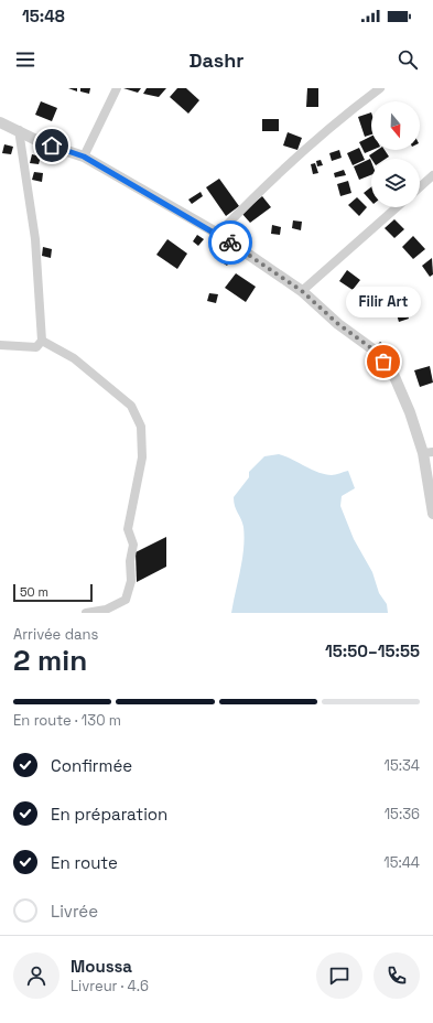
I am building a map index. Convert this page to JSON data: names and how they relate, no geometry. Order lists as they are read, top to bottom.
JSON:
{
  "places": ["Filir Art"],
  "scale_bar": "50 m",
  "north": "bottom",
  "page": {
    "status": "15:48",
    "header": "Dashr",
    "bubble": "Filir Art",
    "scale": "50 m",
    "heading": ["2 min", "Arrivée dans", "15:50–15:55"],
    "panel": ["Moussa", "Livreur · 4.6"],
    "bar": "En route · 130 m",
    "list": [
      ["Confirmée", "15:34"],
      ["En préparation", "15:36"],
      ["En route", "15:44"],
      "Livrée"
    ]
  }
}
